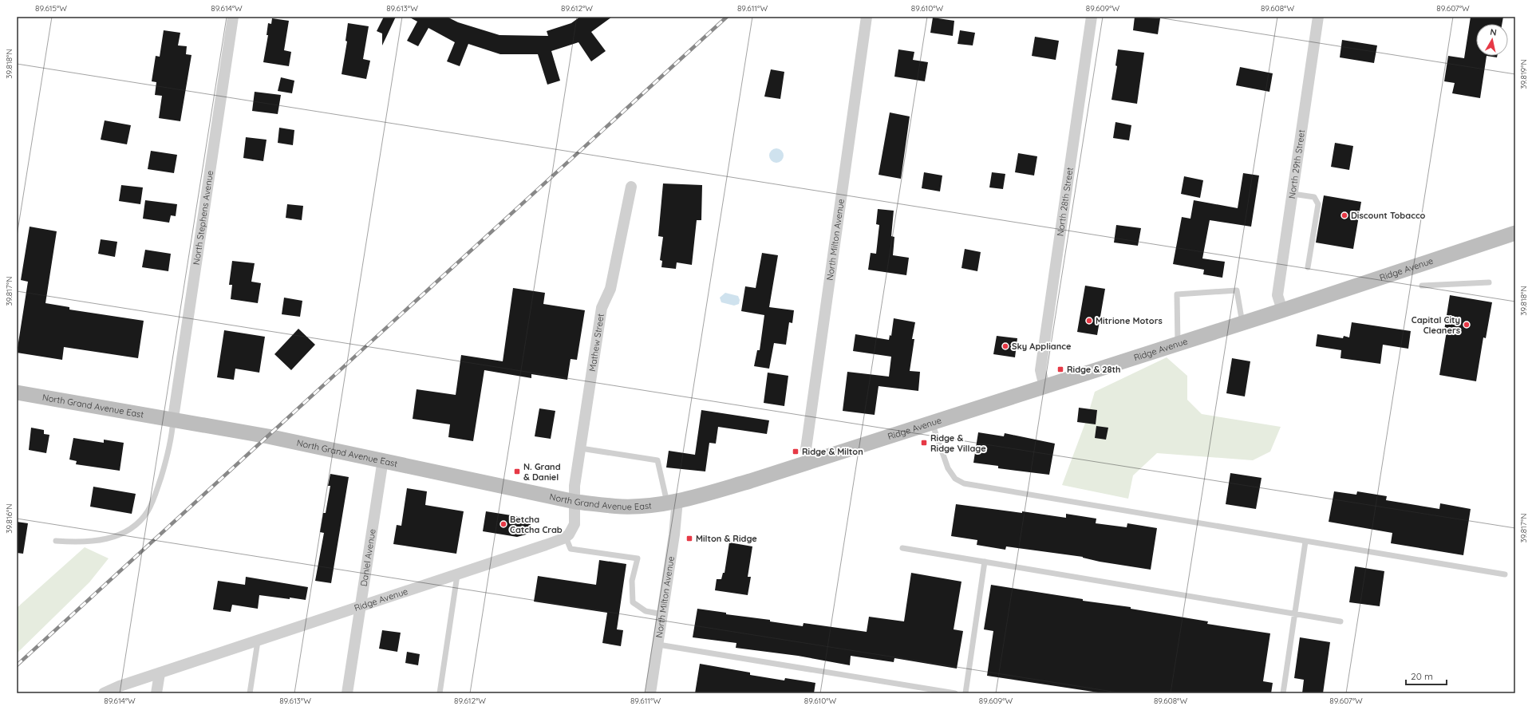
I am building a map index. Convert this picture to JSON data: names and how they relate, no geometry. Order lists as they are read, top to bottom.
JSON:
{
  "streets": {
    "street": [
      "North 29th Street",
      "North 28th Street",
      "North Stephens Avenue",
      "North Milton Avenue",
      "Ridge Avenue",
      "Mathew Street",
      "North Grand Avenue East",
      "Daniel Avenue"
    ]
  },
  "crossings": [
    ["North 29th Street", "Ridge Avenue"],
    ["North 28th Street", "Ridge Avenue"],
    ["North Stephens Avenue", "North Grand Avenue East"],
    ["North Milton Avenue", "Ridge Avenue"],
    ["North Milton Avenue", "North Grand Avenue East"],
    ["Ridge Avenue", "North Grand Avenue East"],
    ["Ridge Avenue", "Daniel Avenue"],
    ["Mathew Street", "North Grand Avenue East"],
    ["North Grand Avenue East", "Daniel Avenue"]
  ],
  "places": {
    "other": [
      "Discount Tobacco",
      "Mitrione Motors",
      "Capital City Cleaners",
      "Sky Appliance",
      "Betcha Catcha Crab"
    ],
    "transit": [
      "Ridge & 28th",
      "Ridge & Ridge Village",
      "Ridge & Milton",
      "N. Grand & Daniel",
      "Milton & Ridge"
    ]
  },
  "scale_bar": "20 m",
  "north": "top",
  "coordinates": [
    "89.615°W",
    "89.614°W",
    "89.613°W",
    "89.612°W",
    "89.611°W",
    "89.610°W",
    "89.609°W",
    "89.608°W",
    "89.607°W",
    "39.818°N",
    "39.819°N",
    "39.817°N",
    "39.816°N"
  ]
}
